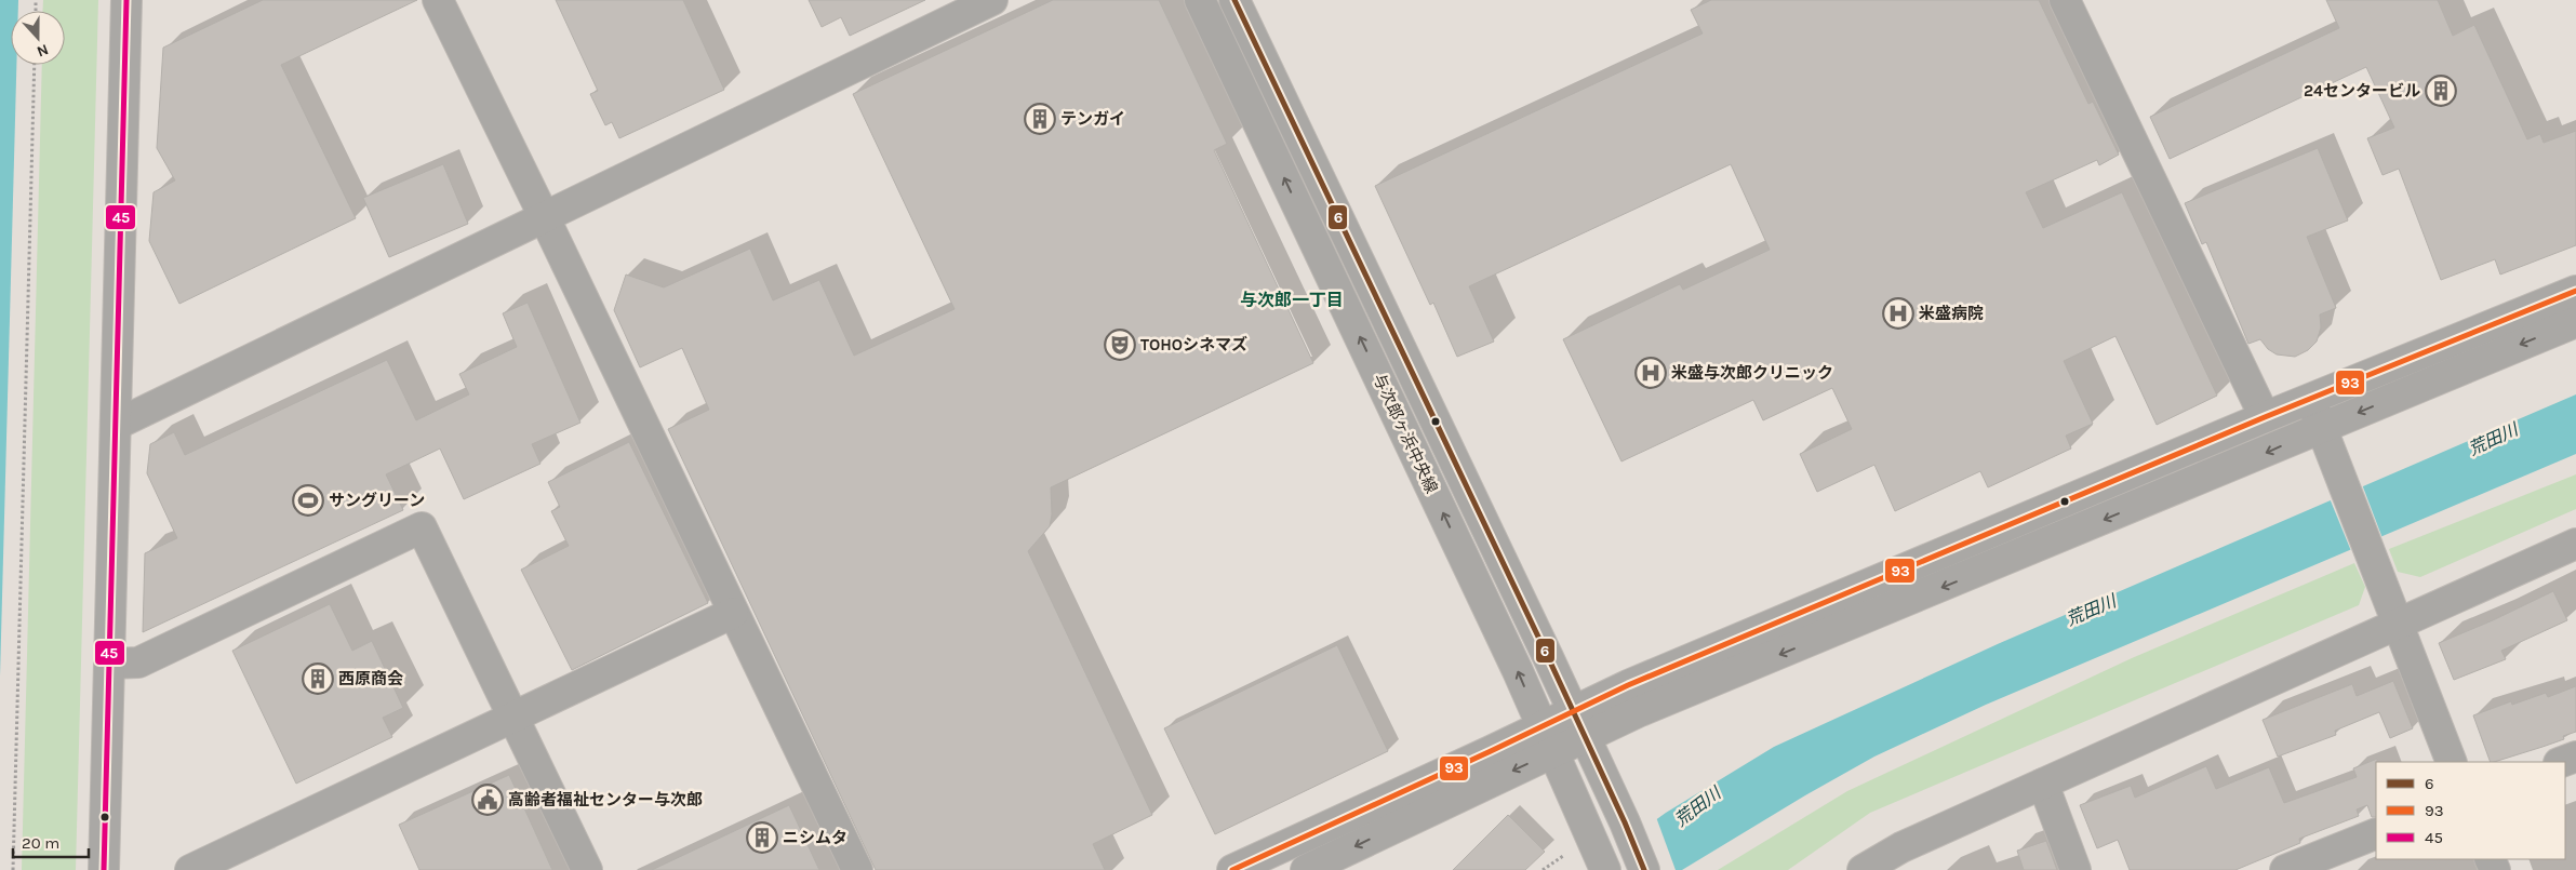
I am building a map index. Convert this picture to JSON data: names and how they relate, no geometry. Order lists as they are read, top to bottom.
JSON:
{
  "streets": {
    "street": ["与次郎ヶ浜中央線"]
  },
  "districts": ["与次郎一丁目"],
  "water": ["荒田川"],
  "places": {
    "building": [
      "24センタービル",
      "テンガイ",
      "西原商会",
      "ニシムタ"
    ],
    "hospital": ["米盛病院", "米盛与次郎クリニック"],
    "theatre": ["TOHOシネマズ"],
    "sports": ["サングリーン"],
    "public building": ["高齢者福祉センター与次郎"]
  },
  "lines": ["transit line 6", "transit line 45", "transit line 93"],
  "legend": ["6", "93", "45"],
  "scale_bar": "20 m",
  "north": "bottom"
}
